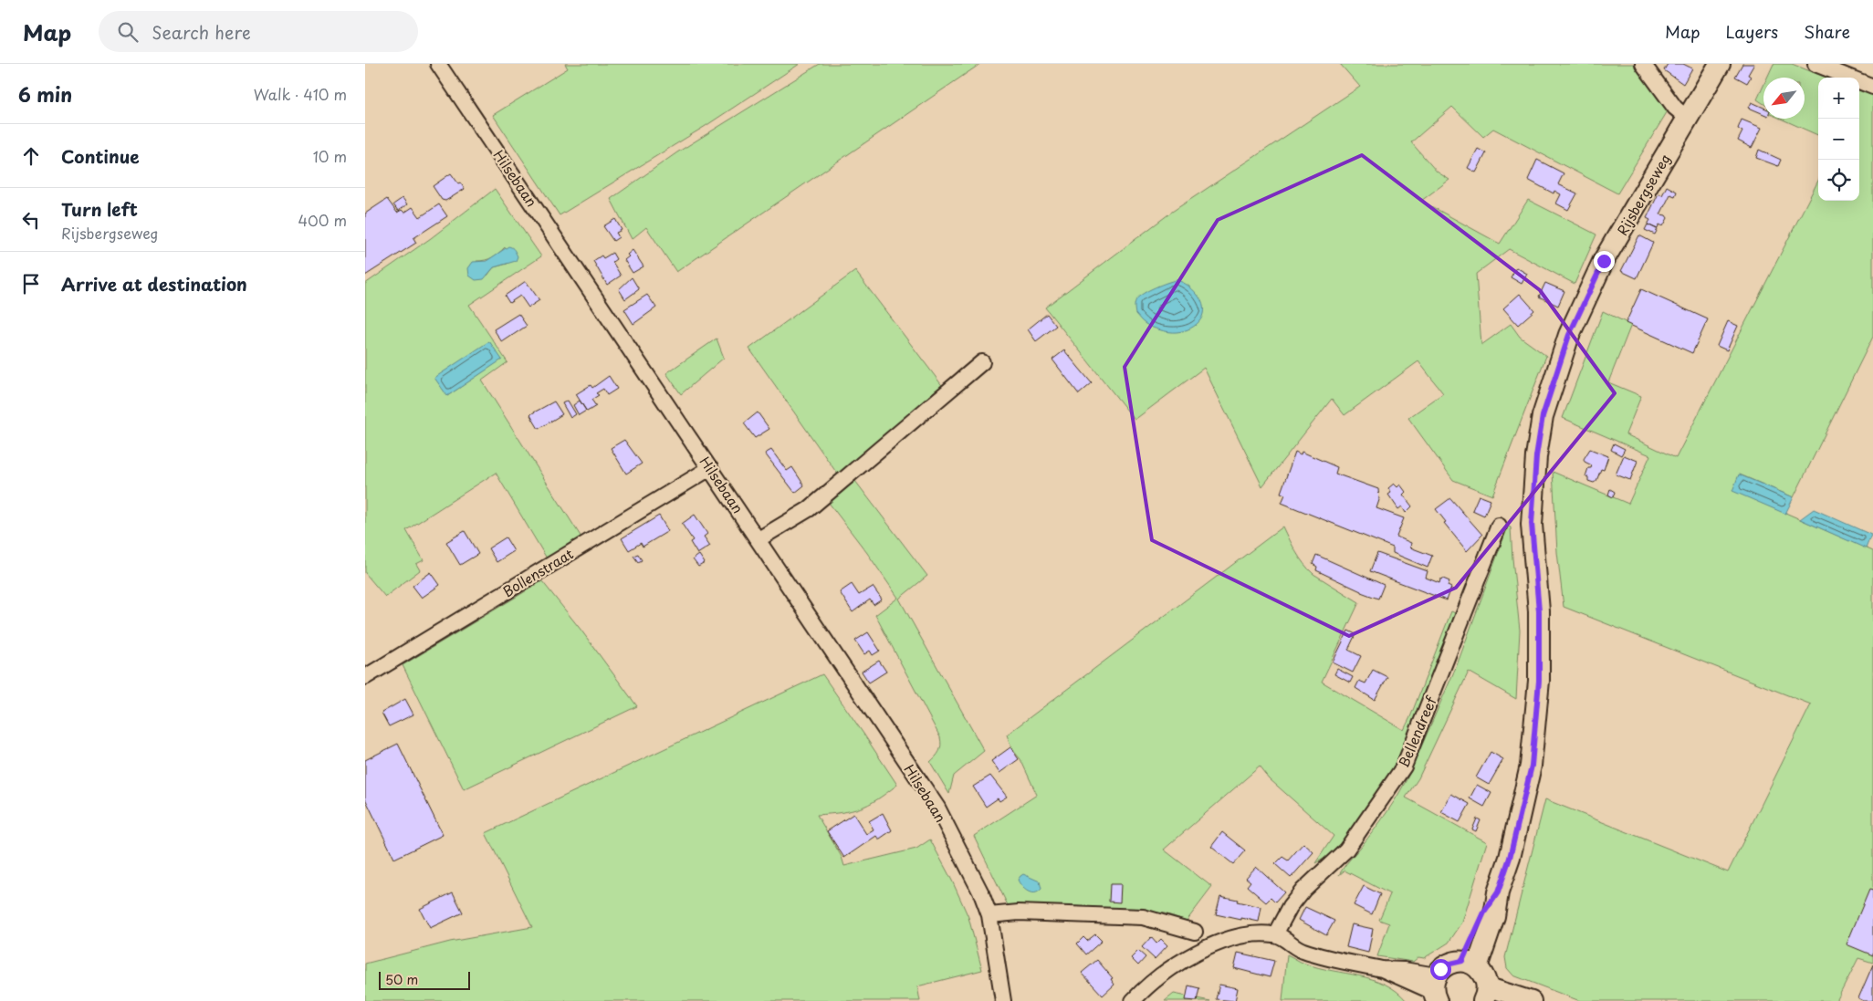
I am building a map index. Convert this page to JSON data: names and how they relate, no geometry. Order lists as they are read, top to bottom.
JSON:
{
  "streets": {
    "main road": ["Rijsbergseweg"],
    "street": ["Hilsebaan", "Bollenstraat", "Bellendreef"]
  },
  "crossings": [
    ["Hilsebaan", "Bollenstraat"]
  ],
  "scale_bar": "50 m",
  "north": "bottom left",
  "page": {
    "header": "Map",
    "search": "Search here",
    "nav": ["Map", "Layers", "Share"],
    "heading": ["6 min", "Walk · 410 m"],
    "map_buttons": ["+", "−"],
    "list": [
      ["Continue", "10 m"],
      ["Turn left", "Rijsbergseweg", "400 m"],
      "Arrive at destination"
    ],
    "scale": "50 m"
  }
}
